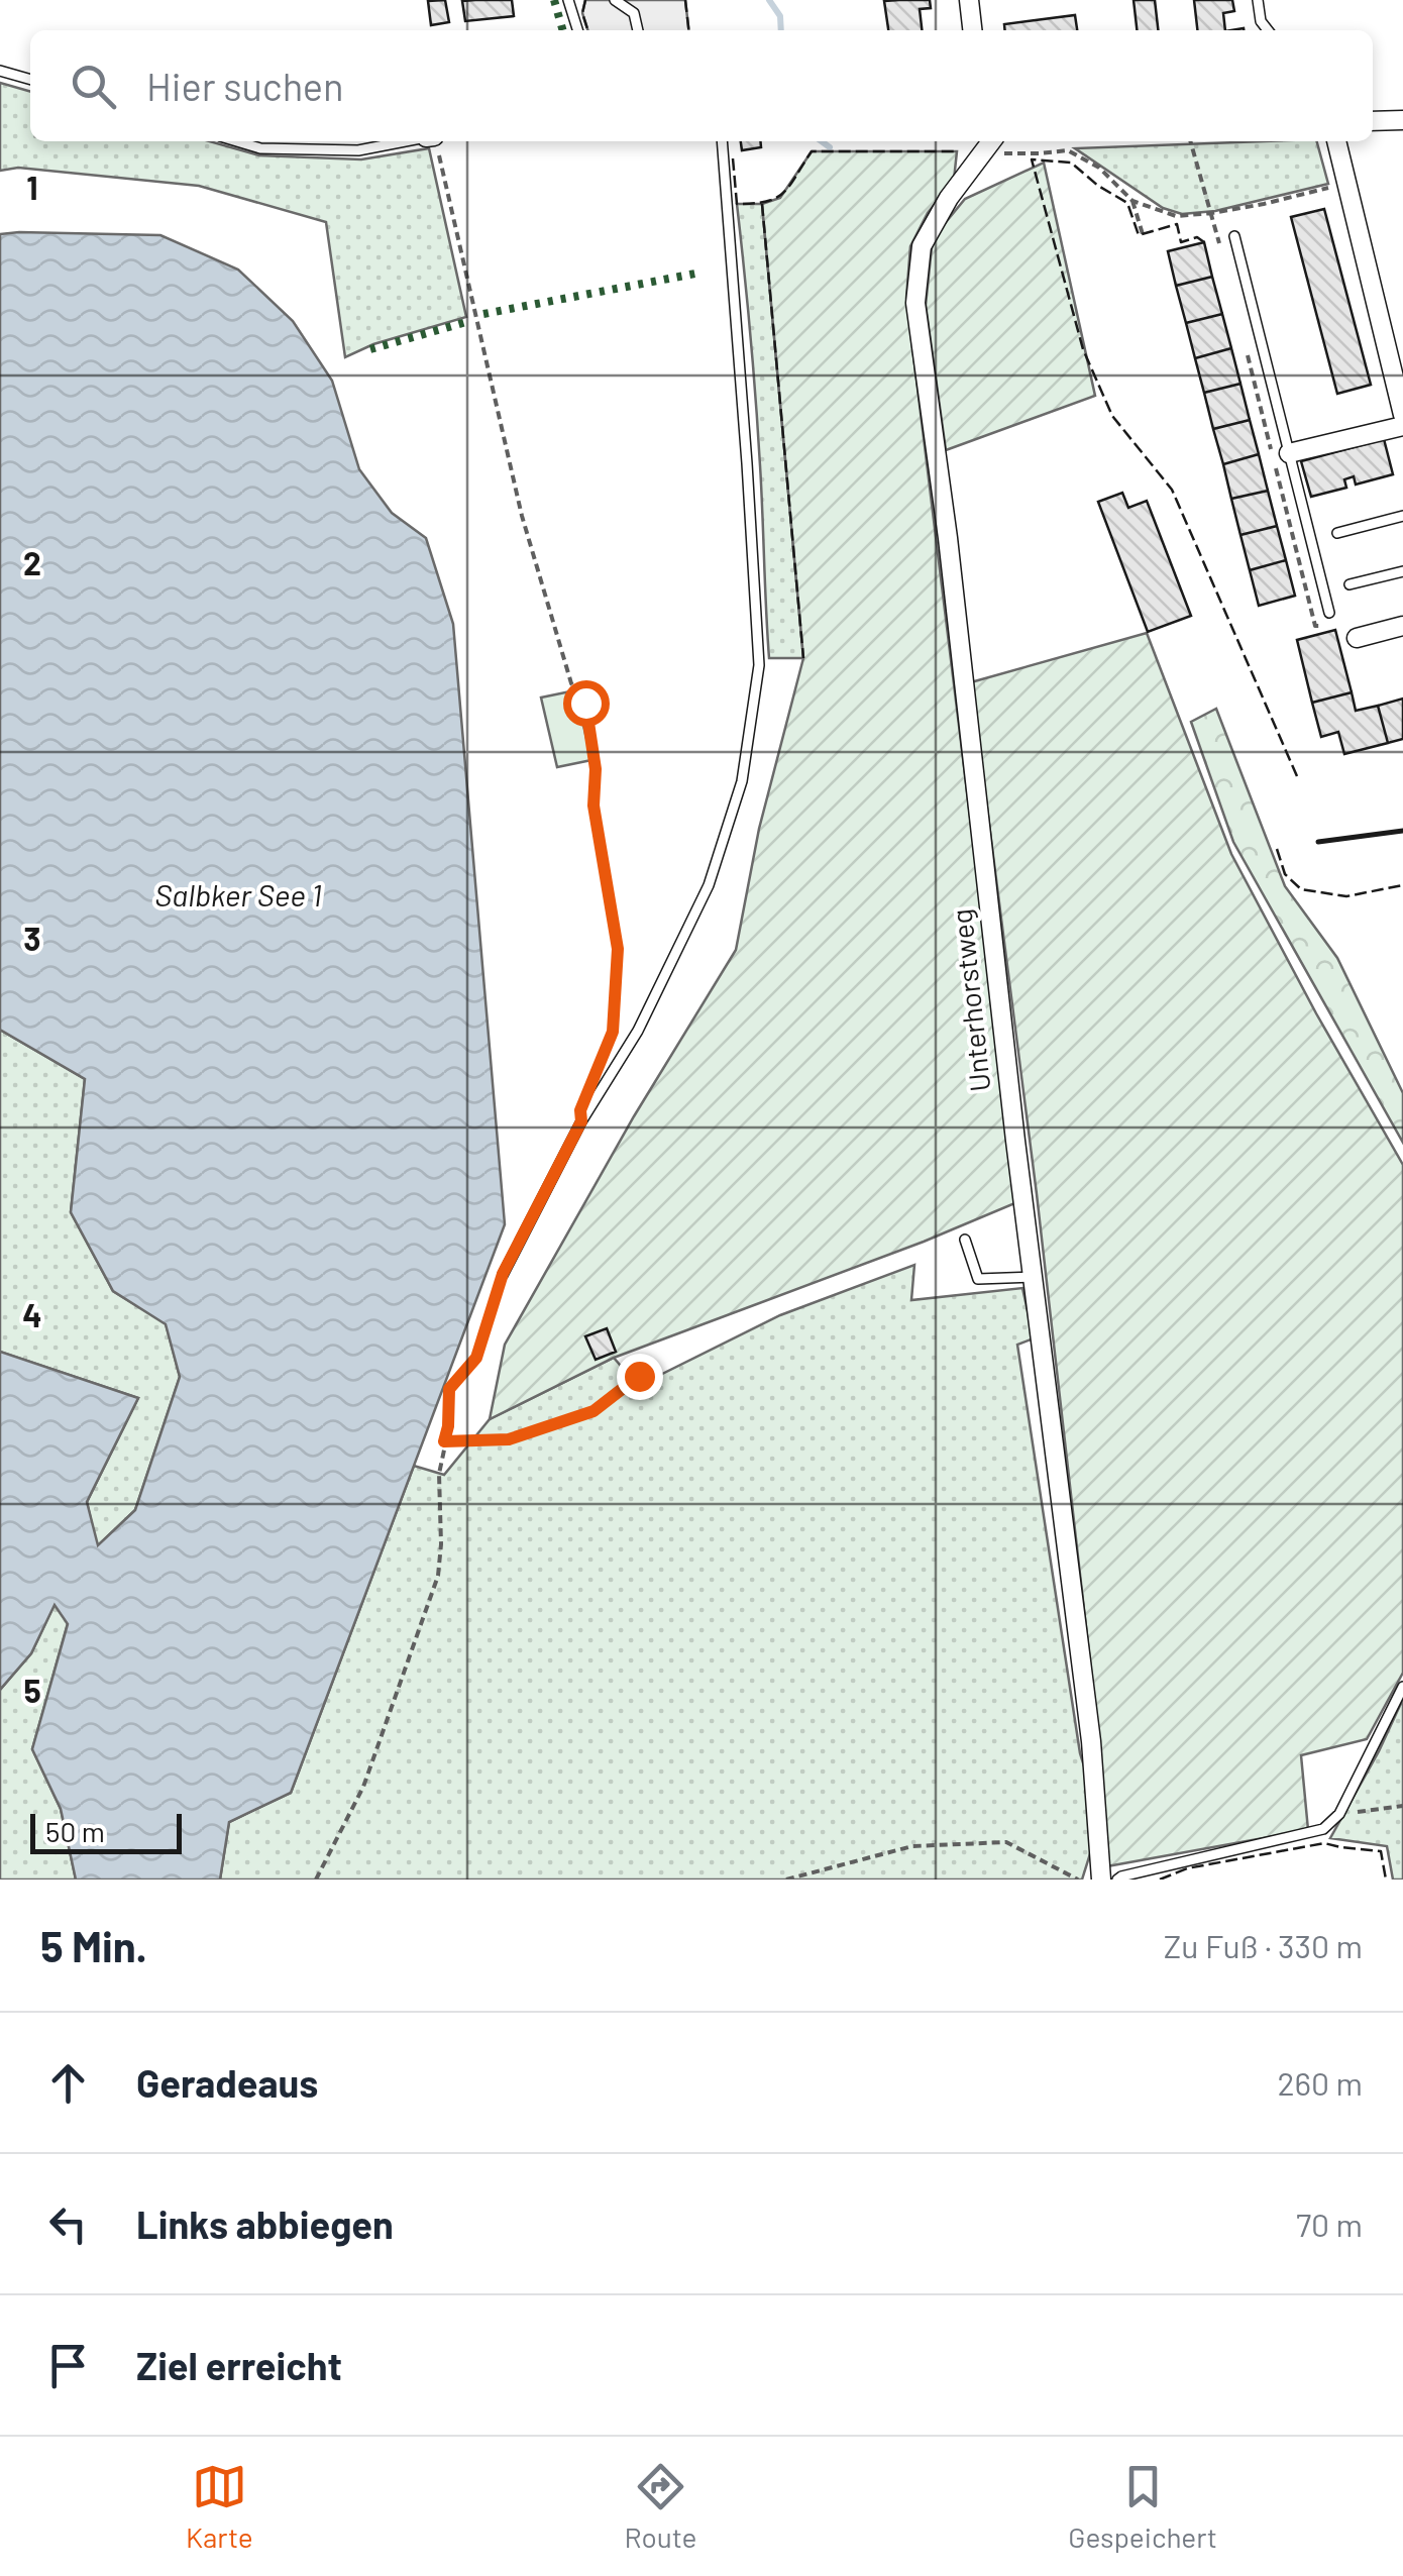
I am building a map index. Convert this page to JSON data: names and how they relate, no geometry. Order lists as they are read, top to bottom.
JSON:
{
  "streets": {
    "street": ["Unterhorstweg"]
  },
  "water": ["Salbker See 1"],
  "scale_bar": "50 m",
  "page": {
    "search": "Hier suchen",
    "scale": "50 m",
    "heading": ["5 Min.", "Zu Fuß · 330 m"],
    "list": [
      ["Geradeaus", "260 m"],
      ["Links abbiegen", "70 m"],
      "Ziel erreicht"
    ],
    "nav": ["Karte", "Route", "Gespeichert"]
  },
  "grid": {
    "rows": [
      "1",
      "2",
      "3",
      "4",
      "5"
    ]
  }
}
